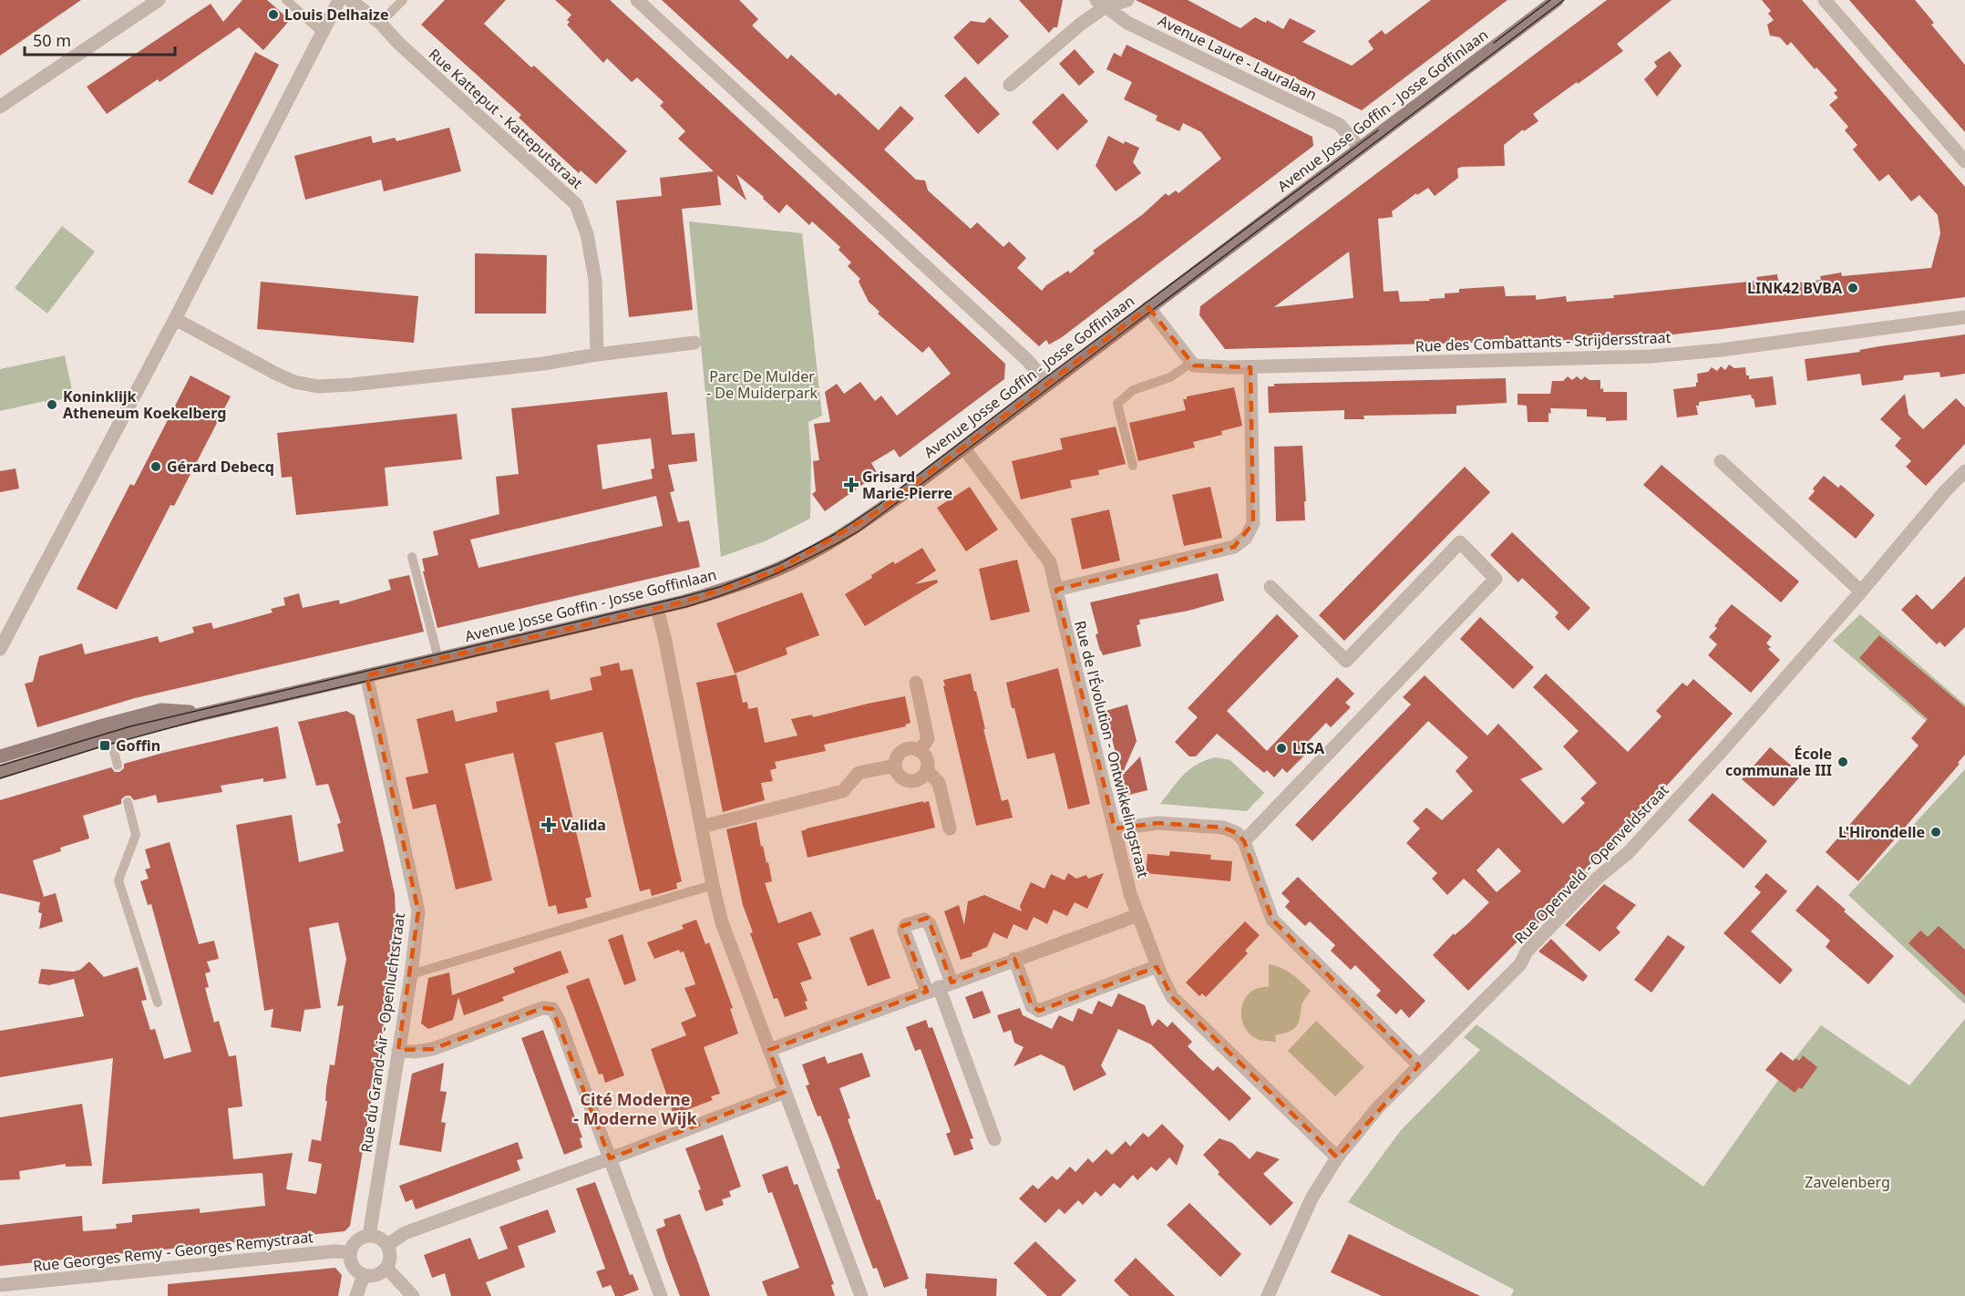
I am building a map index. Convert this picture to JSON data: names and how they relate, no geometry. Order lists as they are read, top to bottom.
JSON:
{
  "streets": {
    "main road": ["Avenue Josse Goffin - Josse Goffinlaan"],
    "street": [
      "Avenue Laure - Lauralaan",
      "Rue Katteput - Katteputstraat",
      "Rue des Combattants - Strijdersstraat",
      "Rue de l'Évolution - Ontwikkelingstraat",
      "Rue Openveld - Openveldstraat",
      "Rue du Grand-Air - Openluchtstraat",
      "Rue Georges Remy - Georges Remystraat"
    ]
  },
  "crossings": [
    ["Avenue Laure - Lauralaan", "Avenue Josse Goffin - Josse Goffinlaan"],
    ["Avenue Josse Goffin - Josse Goffinlaan", "Rue de l'Évolution - Ontwikkelingstraat"],
    ["Avenue Josse Goffin - Josse Goffinlaan", "Rue du Grand-Air - Openluchtstraat"],
    ["Rue de l'Évolution - Ontwikkelingstraat", "Rue Openveld - Openveldstraat"],
    ["Rue du Grand-Air - Openluchtstraat", "Rue Georges Remy - Georges Remystraat"]
  ],
  "districts": ["Cité Moderne - Moderne Wijk"],
  "parks": ["Parc De Mulder - De Mulderpark", "Zavelenberg"],
  "places": {
    "other": [
      "Louis Delhaize",
      "LINK42 BVBA",
      "Koninklijk Atheneum Koekelberg",
      "Gérard Debecq",
      "LISA",
      "École communale III",
      "L'Hirondelle"
    ],
    "health": ["Grisard Marie-Pierre", "Valida"],
    "transit": ["Goffin"]
  },
  "scale_bar": "50 m"
}
